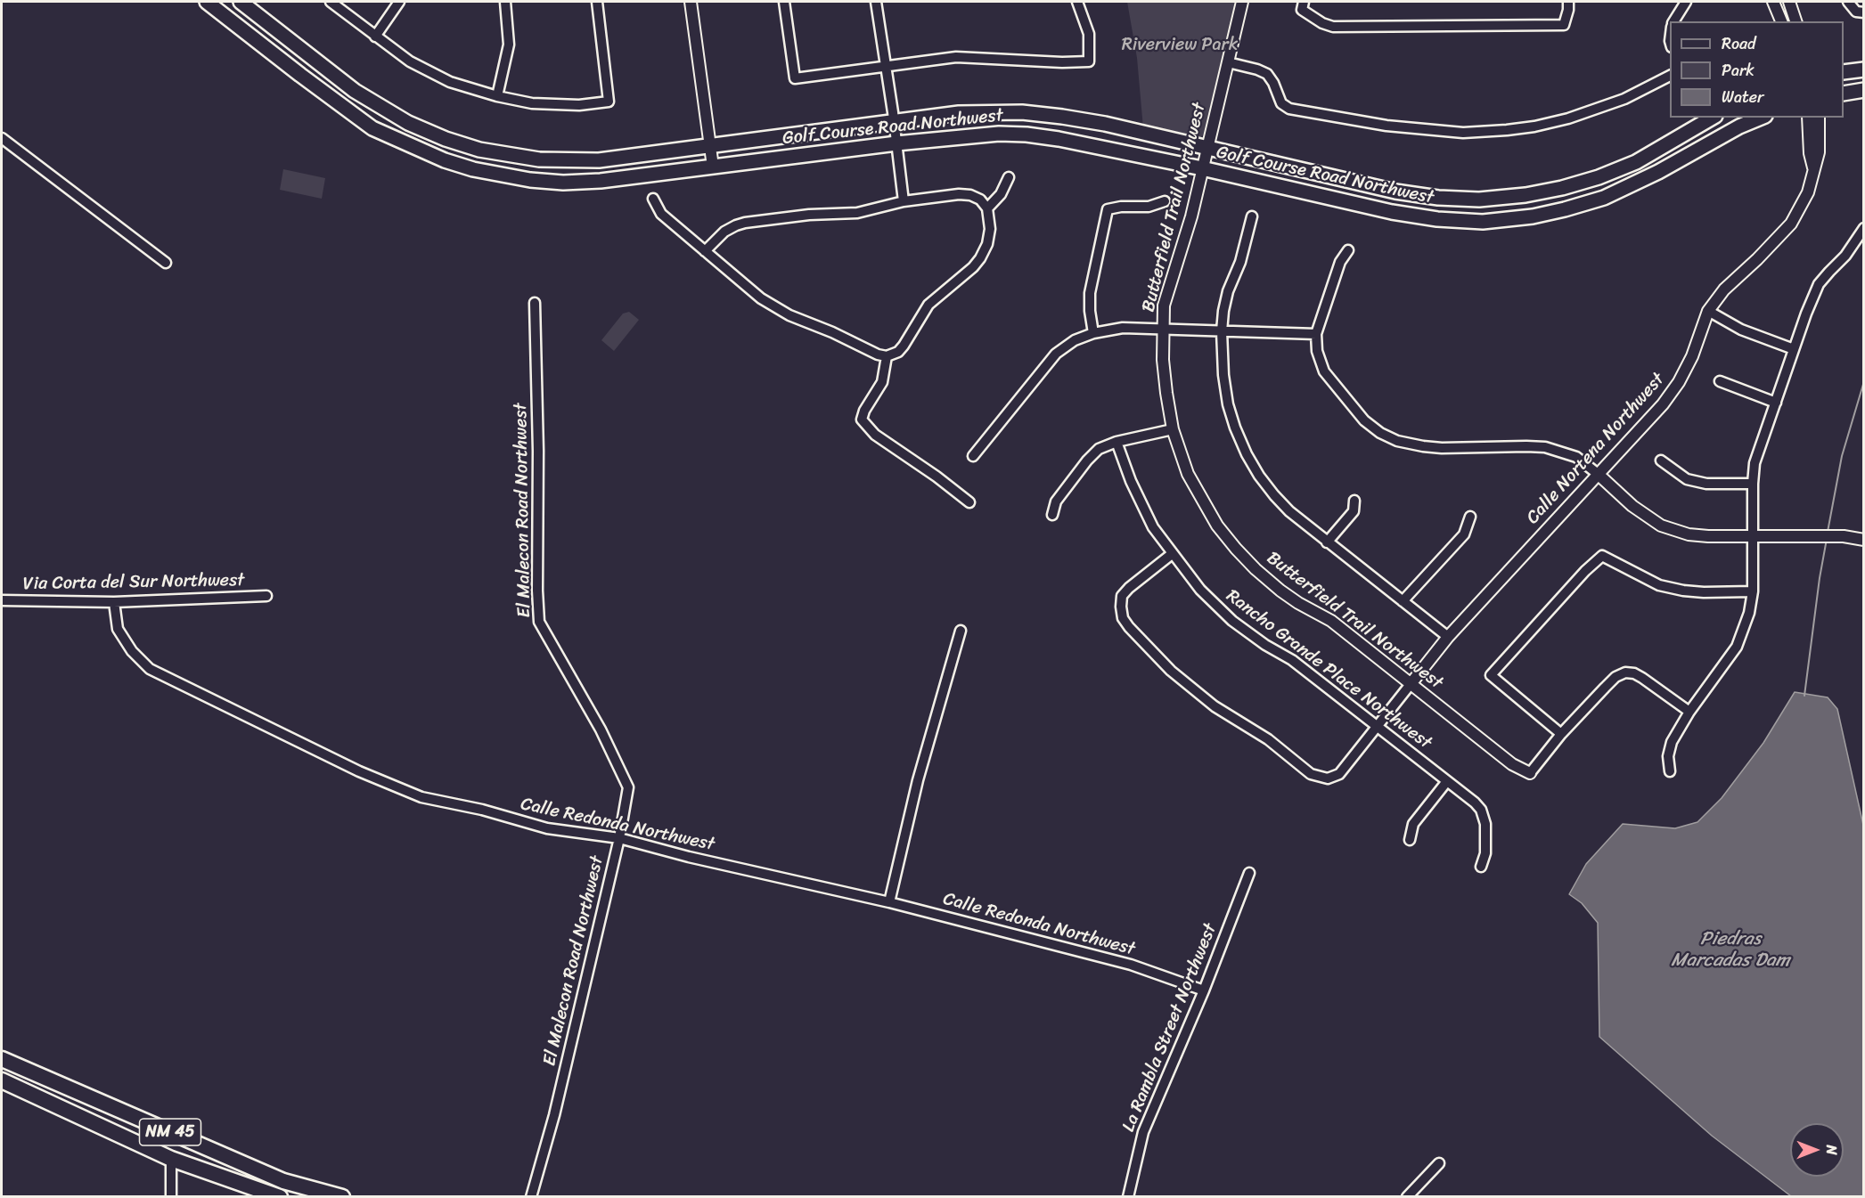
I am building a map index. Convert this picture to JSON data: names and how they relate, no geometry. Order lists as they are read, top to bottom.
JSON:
{
  "streets": {
    "main road": ["Golf Course Road Northwest", "NM 45"],
    "street": [
      "Butterfield Trail Northwest",
      "Calle Nortena Northwest",
      "El Malecon Road Northwest",
      "Via Corta del Sur Northwest",
      "Rancho Grande Place Northwest",
      "Calle Redonda Northwest",
      "La Rambla Street Northwest"
    ]
  },
  "crossings": [
    ["Golf Course Road Northwest", "Butterfield Trail Northwest"],
    ["Butterfield Trail Northwest", "Calle Nortena Northwest"],
    ["El Malecon Road Northwest", "Calle Redonda Northwest"],
    ["Via Corta del Sur Northwest", "Calle Redonda Northwest"],
    ["Calle Redonda Northwest", "La Rambla Street Northwest"]
  ],
  "water": ["Piedras Marcadas Dam"],
  "parks": ["Riverview Park"],
  "legend": ["Road", "Park", "Water"],
  "north": "right"
}
